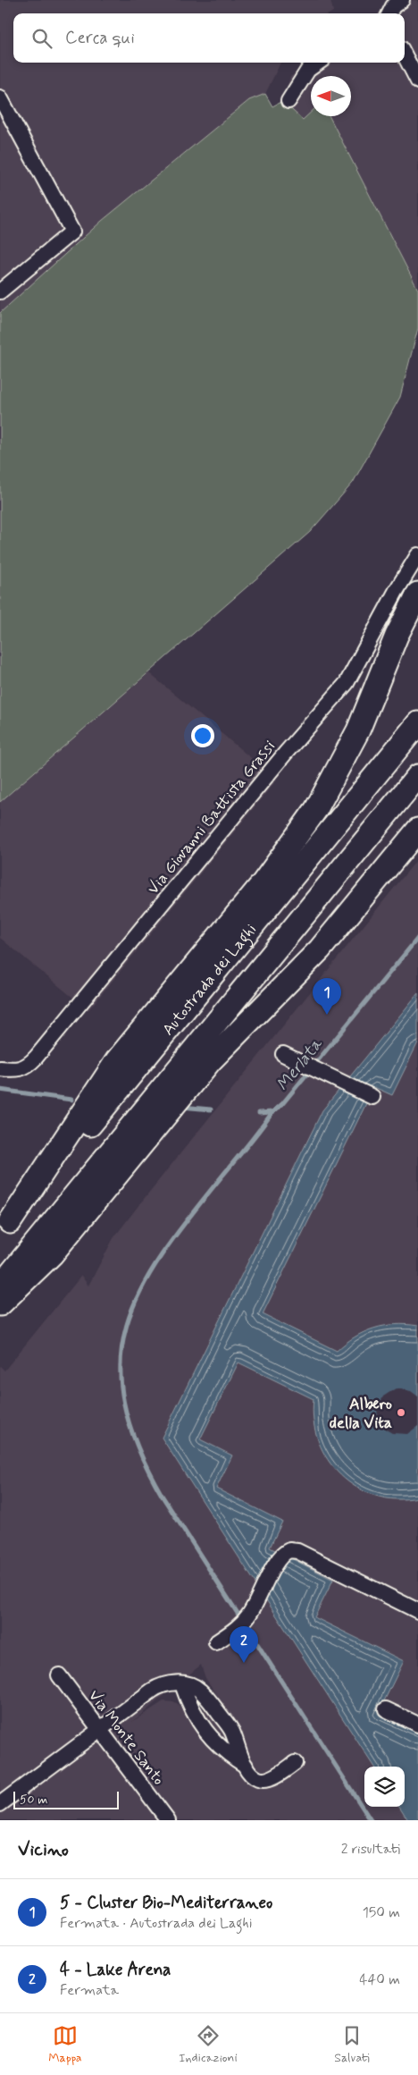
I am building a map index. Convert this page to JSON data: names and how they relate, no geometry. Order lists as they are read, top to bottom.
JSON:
{
  "streets": {
    "highway": ["Autostrada dei Laghi"],
    "street": ["Via Giovanni Battista Grassi", "Via Monte Santo"]
  },
  "water": ["Merlata"],
  "places": ["Albero della Vita"],
  "scale_bar": "50 m",
  "north": "left",
  "page": {
    "search": "Cerca qui",
    "pins": ["1", "2"],
    "scale": "50 m",
    "heading": ["Vicino", "2 risultati"],
    "list": [
      {
        "mark": "1",
        "name": "5 - Cluster Bio-Mediterraneo",
        "note": "Fermata · Autostrada dei Laghi",
        "value": "150 m"
      },
      {
        "mark": "2",
        "name": "4 - Lake Arena",
        "note": "Fermata",
        "value": "440 m"
      }
    ],
    "nav": ["Mappa", "Indicazioni", "Salvati"]
  }
}
